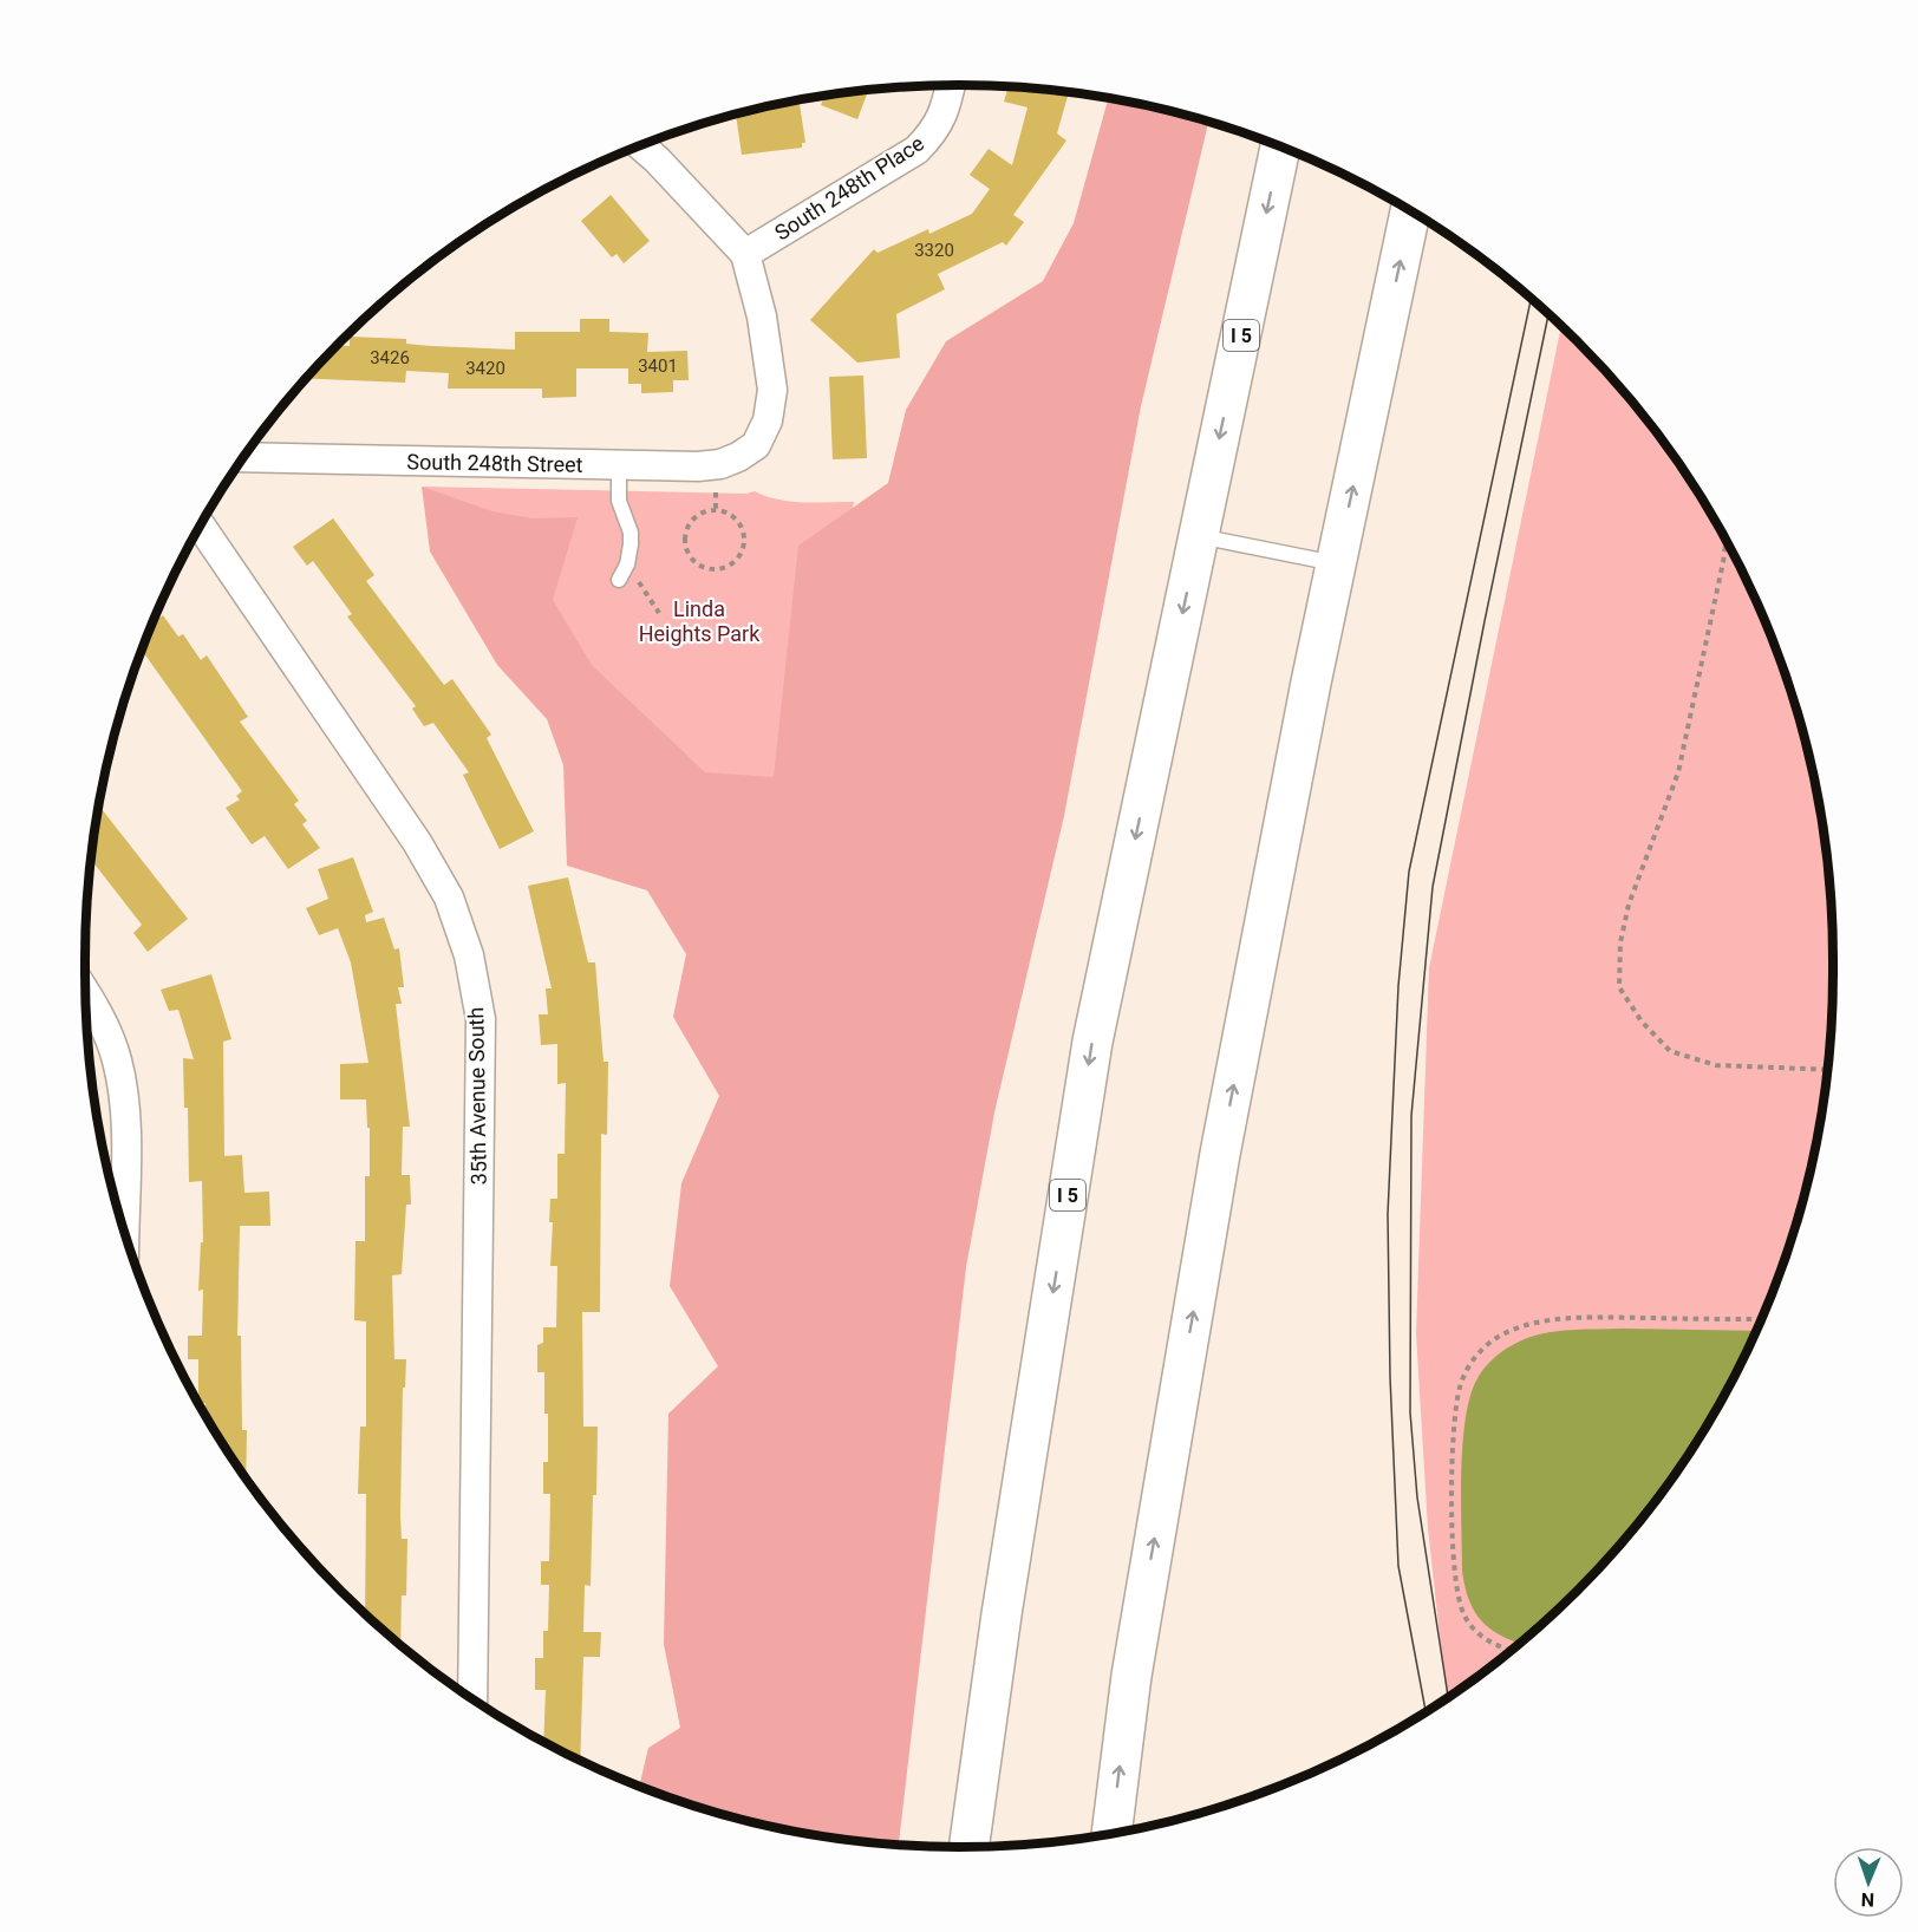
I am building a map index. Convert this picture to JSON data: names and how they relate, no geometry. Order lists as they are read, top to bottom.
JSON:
{
  "streets": {
    "highway": ["I 5"],
    "street": ["South 248th Place", "South 248th Street", "35th Avenue South"]
  },
  "crossings": [
    ["South 248th Place", "South 248th Street"]
  ],
  "parks": ["Linda Heights Park"],
  "house_numbers": [
    "3320",
    "3426",
    "3401",
    "3420"
  ],
  "north": "bottom"
}
